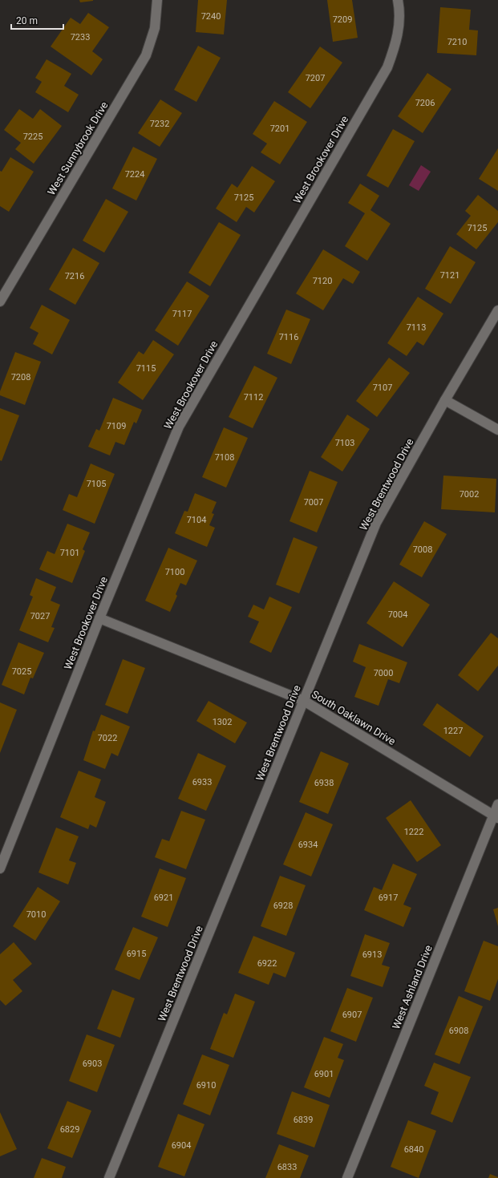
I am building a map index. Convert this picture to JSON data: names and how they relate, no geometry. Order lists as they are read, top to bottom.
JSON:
{
  "streets": {
    "street": [
      "West Sunnybrook Drive",
      "West Brookover Drive",
      "West Brentwood Drive",
      "South Oaklawn Drive",
      "West Ashland Drive"
    ]
  },
  "crossings": [
    ["West Brookover Drive", "South Oaklawn Drive"],
    ["West Brentwood Drive", "South Oaklawn Drive"],
    ["South Oaklawn Drive", "West Ashland Drive"]
  ],
  "house_numbers": [
    "7240",
    "7209",
    "7233",
    "7210",
    "7207",
    "7206",
    "7232",
    "7201",
    "7225",
    "7224",
    "7125",
    "7125",
    "7121",
    "7216",
    "7120",
    "7117",
    "7113",
    "7116",
    "7115",
    "7208",
    "7107",
    "7112",
    "7109",
    "7103",
    "7108",
    "7105",
    "7002",
    "7007",
    "7104",
    "7008",
    "7101",
    "7100",
    "7004",
    "7027",
    "7025",
    "7000",
    "1302",
    "1227",
    "7022",
    "6933",
    "6938",
    "1222",
    "6934",
    "6921",
    "6917",
    "6928",
    "7010",
    "6915",
    "6913",
    "6922",
    "6907",
    "6908",
    "6903",
    "6901",
    "6910",
    "6839",
    "6829",
    "6904",
    "6840",
    "6833"
  ],
  "scale_bar": "20 m"
}
